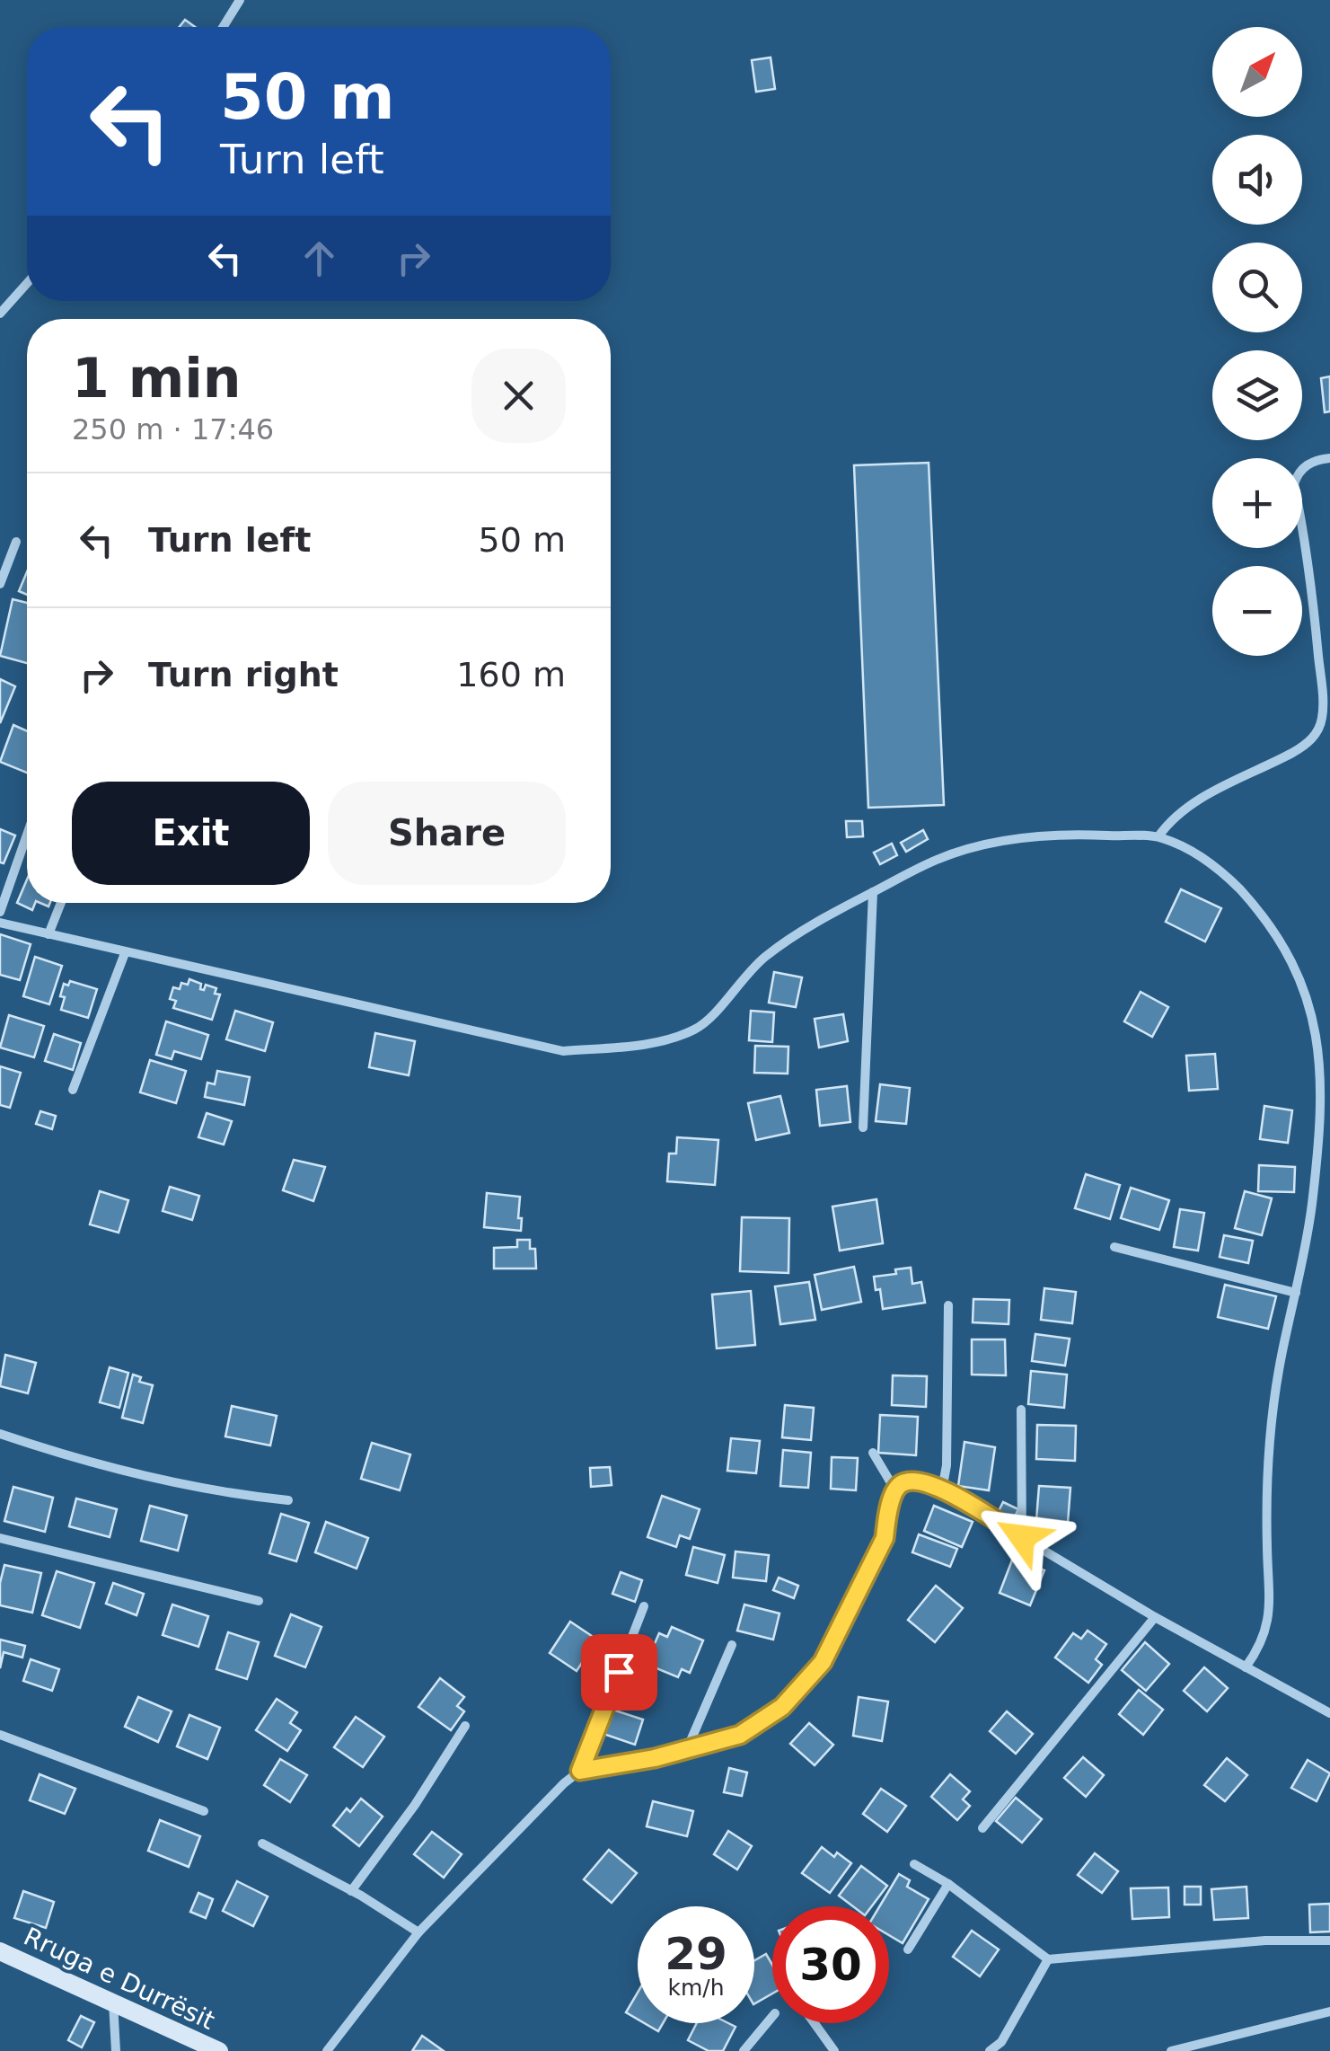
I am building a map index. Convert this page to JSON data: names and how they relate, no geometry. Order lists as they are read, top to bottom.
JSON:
{
  "streets": {
    "main road": ["Rruga e Durrësit"]
  },
  "north": "top right",
  "page": {
    "map_buttons": ["+", "−"],
    "turn": ["50 m", "Turn left"],
    "heading": ["1 min", "250 m · 17:46"],
    "list": [
      {
        "name": "Turn left",
        "value": "50 m"
      },
      {
        "name": "Turn right",
        "value": "160 m"
      }
    ],
    "buttons": ["Exit", "Share"],
    "speed": "29 km/h",
    "limit": "30"
  }
}
